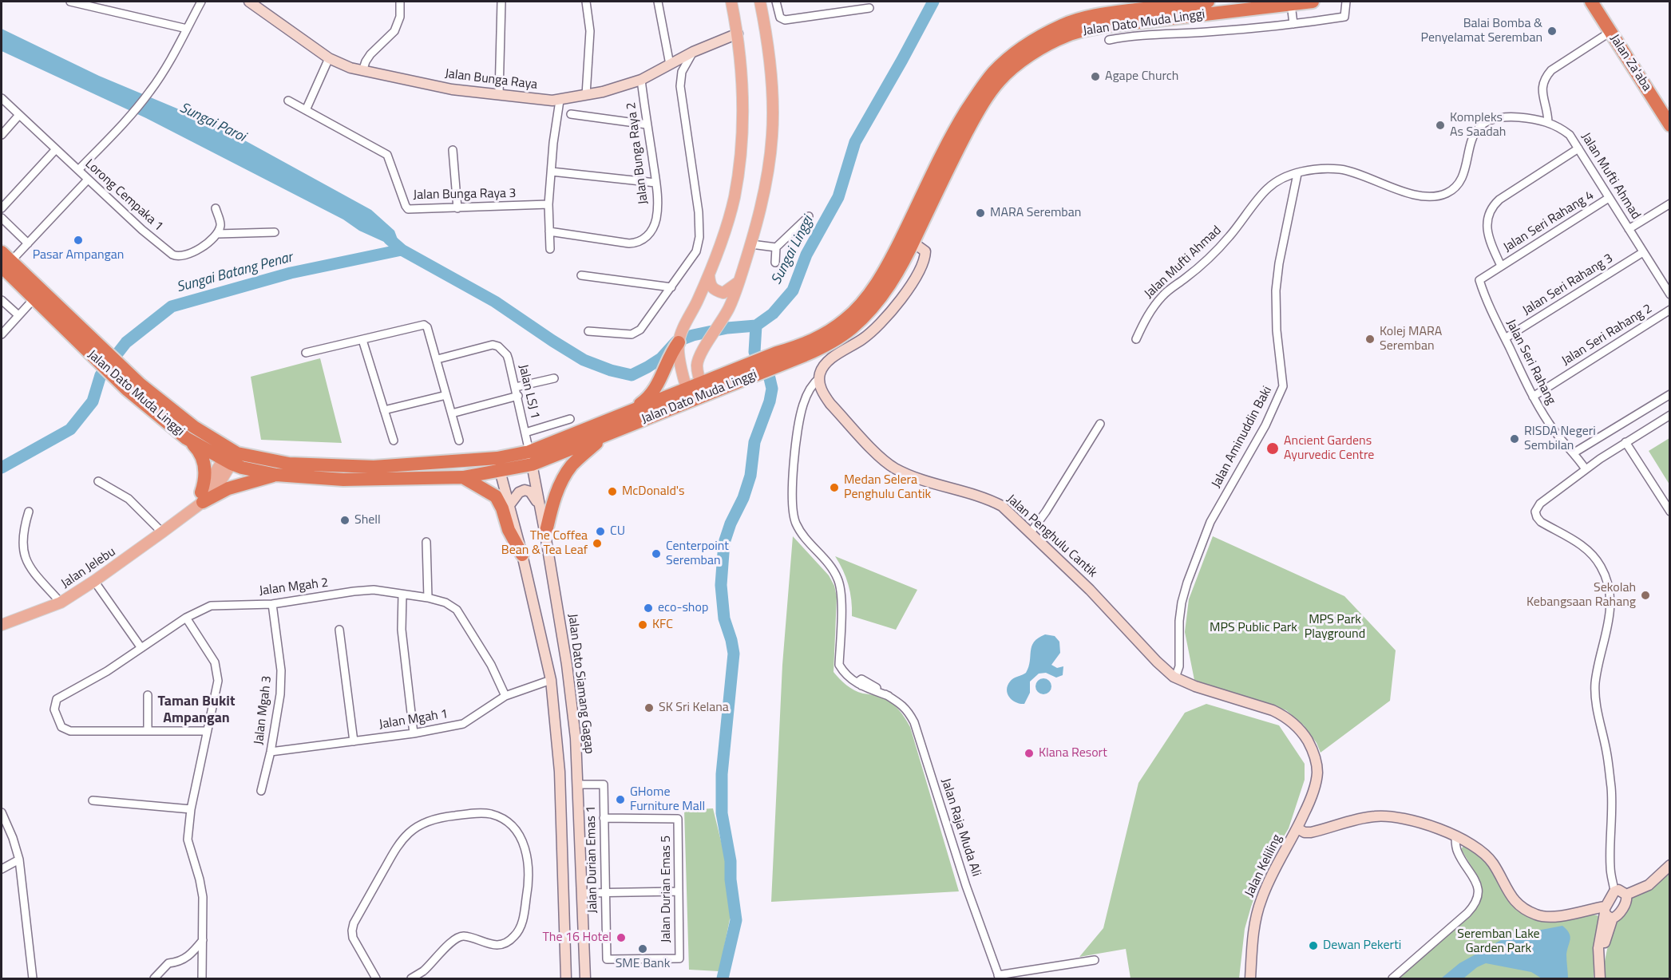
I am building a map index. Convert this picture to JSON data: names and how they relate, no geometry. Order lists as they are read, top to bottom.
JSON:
{
  "streets": {
    "highway": ["Jalan Dato Muda Linggi", "Jalan Za'aba"],
    "main road": ["Jalan Jelebu"],
    "street": [
      "Jalan Bunga Raya",
      "Jalan Bunga Raya 2",
      "Jalan Mufti Ahmad",
      "Jalan Bunga Raya 3",
      "Lorong Cempaka 1",
      "Jalan Seri Rahang 4",
      "Jalan Seri Rahang 3",
      "Jalan Seri Rahang 2",
      "Jalan Seri Rahang",
      "Jalan LSJ 1",
      "Jalan Aminuddin Baki",
      "Jalan Penghulu Cantik",
      "Jalan Mgah 2",
      "Jalan Dato Siamang Gagap",
      "Jalan Mgah 3",
      "Jalan Mgah 1",
      "Jalan Raja Muda Ali",
      "Jalan Durian Emas 1",
      "Jalan Keliling",
      "Jalan Durian Emas 5"
    ]
  },
  "crossings": [
    ["Jalan Dato Muda Linggi", "Jalan LSJ 1"],
    ["Jalan Dato Muda Linggi", "Jalan Jelebu"],
    ["Jalan Dato Muda Linggi", "Jalan Dato Siamang Gagap"],
    ["Jalan Bunga Raya", "Jalan Bunga Raya 2"],
    ["Jalan Mufti Ahmad", "Jalan Seri Rahang 4"],
    ["Jalan Mufti Ahmad", "Jalan Seri Rahang 3"],
    ["Jalan Mufti Ahmad", "Jalan Aminuddin Baki"],
    ["Jalan Seri Rahang 4", "Jalan Seri Rahang"],
    ["Jalan Seri Rahang 3", "Jalan Seri Rahang"],
    ["Jalan Seri Rahang 2", "Jalan Seri Rahang"],
    ["Jalan LSJ 1", "Jalan Dato Siamang Gagap"],
    ["Jalan Aminuddin Baki", "Jalan Penghulu Cantik"],
    ["Jalan Penghulu Cantik", "Jalan Raja Muda Ali"],
    ["Jalan Penghulu Cantik", "Jalan Keliling"],
    ["Jalan Mgah 2", "Jalan Mgah 3"],
    ["Jalan Mgah 2", "Jalan Mgah 1"],
    ["Jalan Dato Siamang Gagap", "Jalan Durian Emas 1"],
    ["Jalan Mgah 3", "Jalan Mgah 1"],
    ["Jalan Durian Emas 1", "Jalan Durian Emas 5"]
  ],
  "districts": ["Taman Bukit Ampangan"],
  "water": ["Sungai Paroi", "Sungai Linggi", "Sungai Batang Penar"],
  "parks": ["MPS Park Playground", "MPS Public Park", "Seremban Lake Garden Park"],
  "places": [
    "Balai Bomba & Penyelamat Seremban",
    "Agape Church",
    "Kompleks As Saadah",
    "MARA Seremban",
    "Pasar Ampangan",
    "Kolej MARA Seremban",
    "RISDA Negeri Sembilan",
    "Ancient Gardens Ayurvedic Centre",
    "Medan Selera Penghulu Cantik",
    "McDonald's",
    "Shell",
    "CU",
    "The Coffea Bean & Tea Leaf",
    "Centerpoint Seremban",
    "Sekolah Kebangsaan Rahang",
    "eco-shop",
    "KFC",
    "SK Sri Kelana",
    "Klana Resort",
    "GHome Furniture Mall",
    "The 16 Hotel",
    "Dewan Pekerti",
    "SME Bank"
  ]
}
